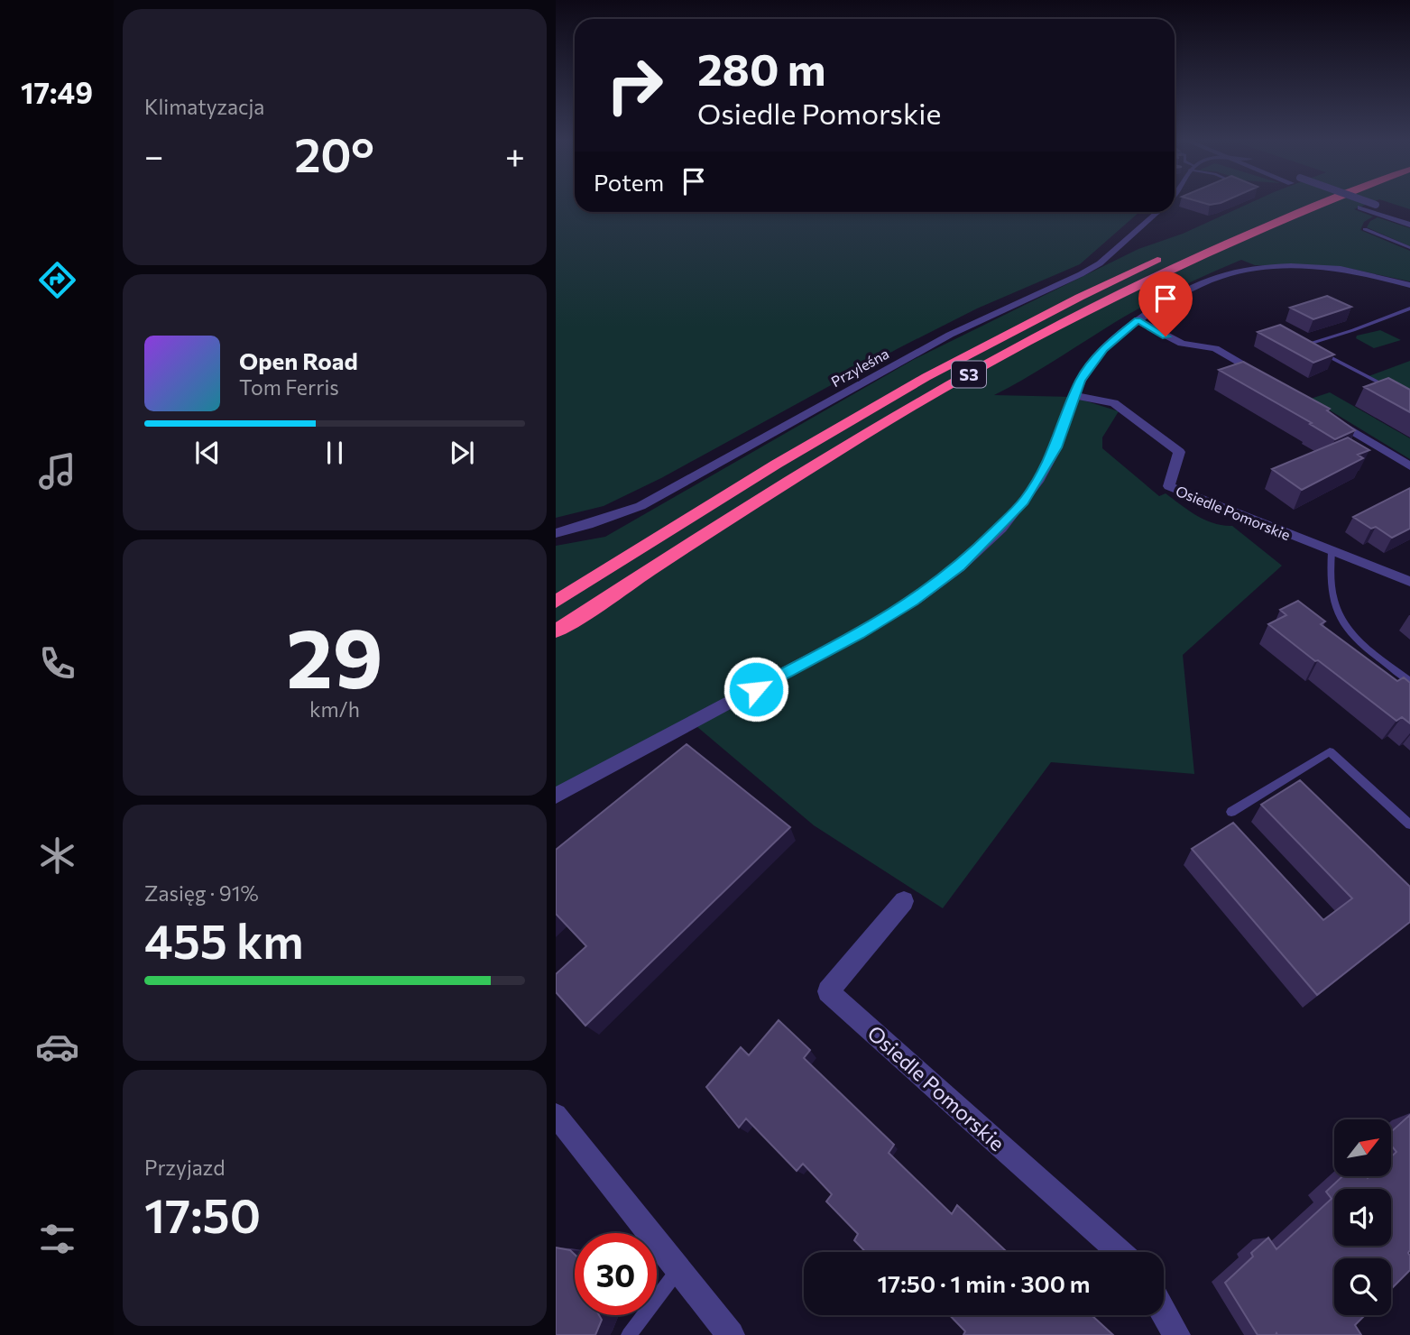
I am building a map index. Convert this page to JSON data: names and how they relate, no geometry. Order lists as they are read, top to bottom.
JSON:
{
  "streets": {
    "highway": ["S3"],
    "street": ["Przyleśna", "Osiedle Pomorskie"]
  },
  "north": "top right",
  "page": {
    "tabs": "17:49",
    "tile": [
      "Klimatyzacja",
      ["29", "km/h"],
      ["Zasięg · 91%", "455 km"],
      ["Przyjazd", "17:50"]
    ],
    "turn": ["280 m", "Osiedle Pomorskie"],
    "heat": ["−", "20°", "+"],
    "then": "Potem",
    "song": ["Open Road", "Tom Ferris"],
    "limit": "30",
    "trip": "17:50 · 1 min · 300 m"
  }
}
